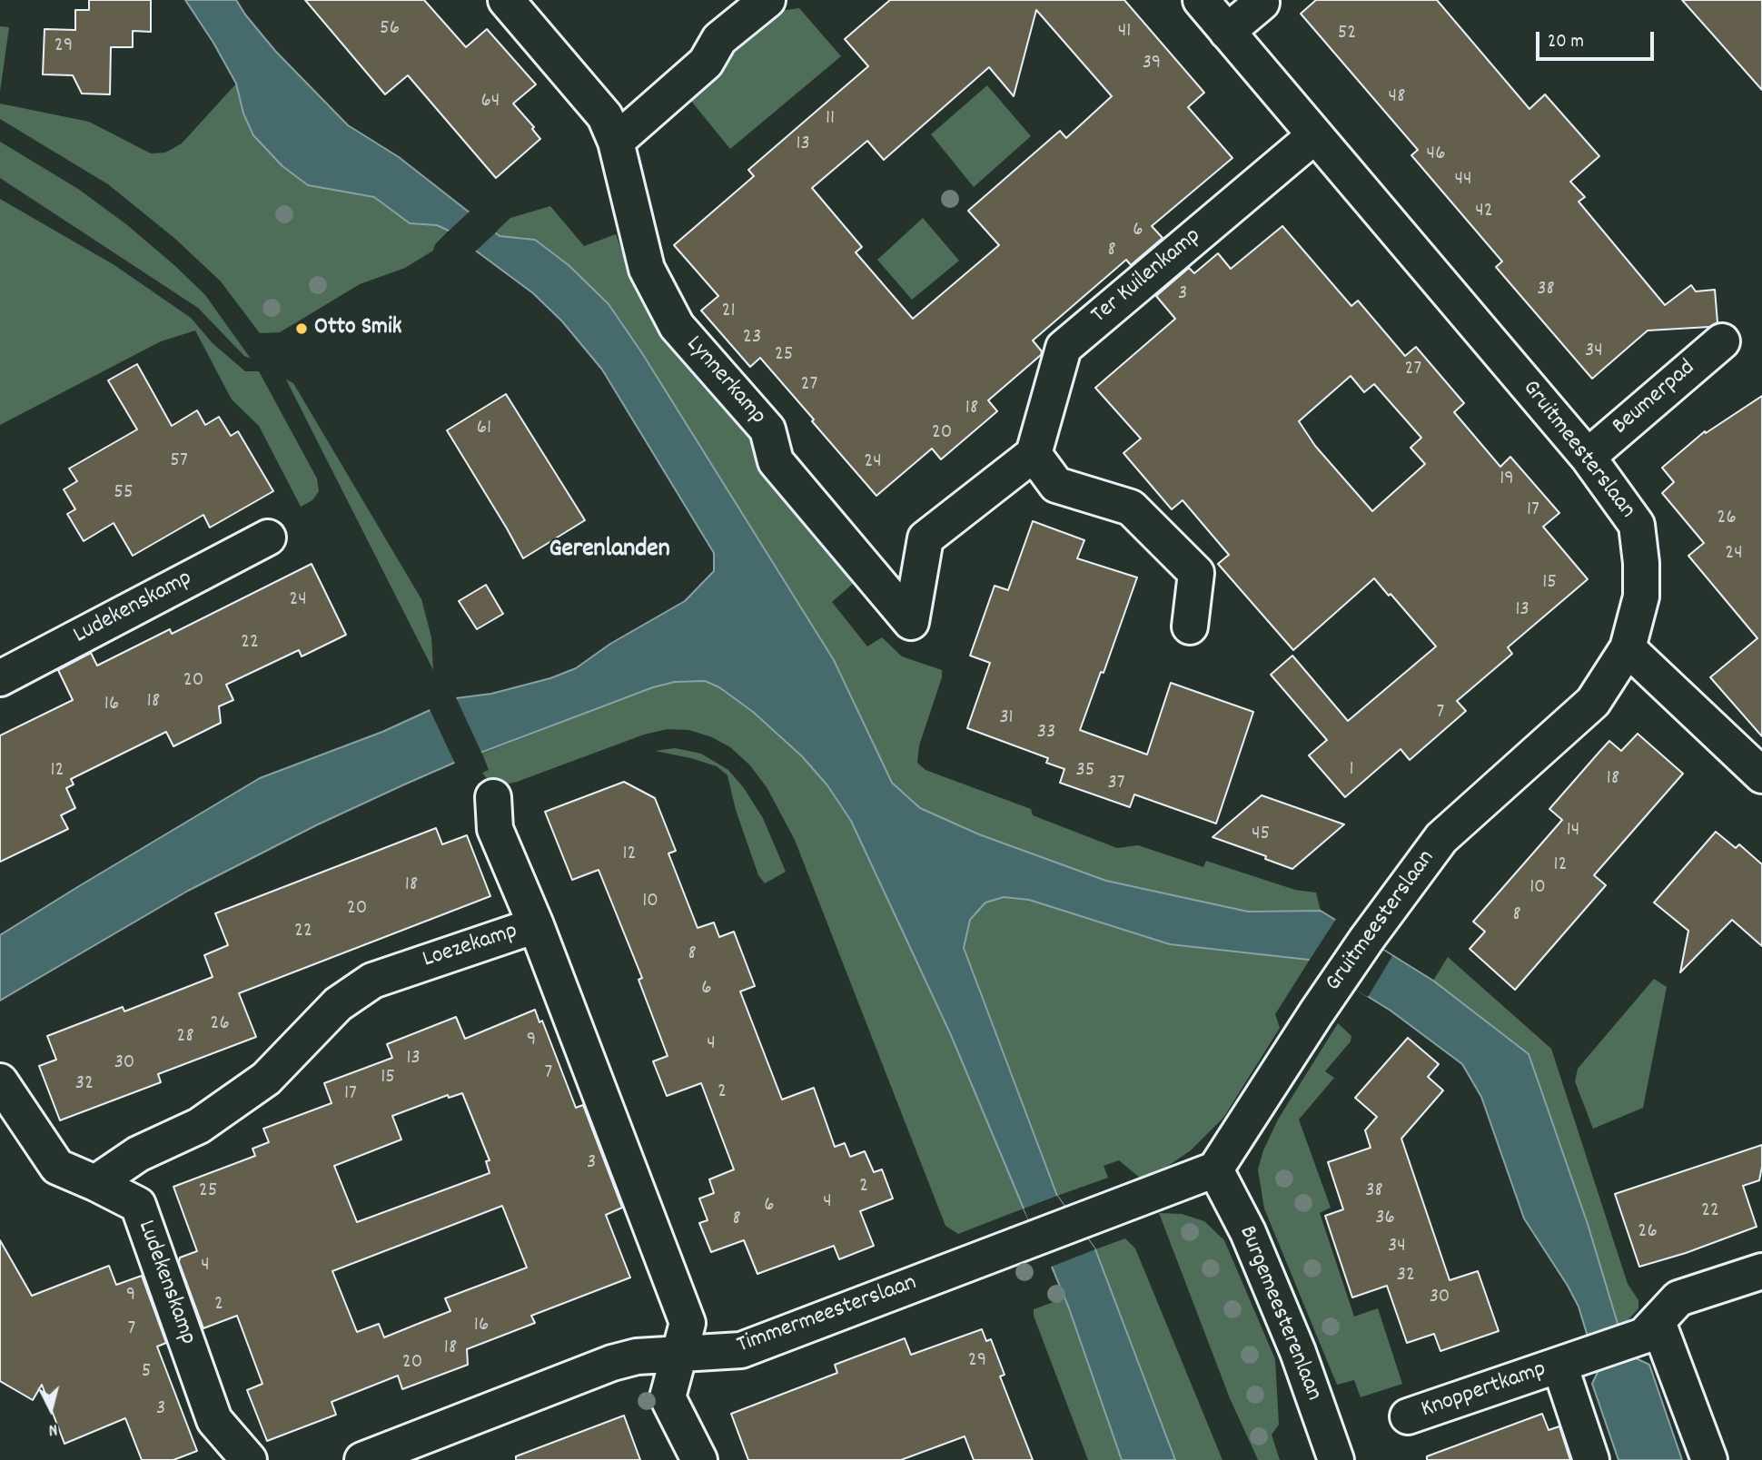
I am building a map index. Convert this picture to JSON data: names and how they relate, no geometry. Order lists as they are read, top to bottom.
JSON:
{
  "streets": {
    "street": [
      "Ter Kuilenkamp",
      "Lynnerkamp",
      "Beumerpad",
      "Gruitmeesterslaan",
      "Ludekenskamp",
      "Loezekamp",
      "Burgemeesterenlaan",
      "Timmermeesterslaan",
      "Knoppertkamp"
    ]
  },
  "crossings": [
    ["Ter Kuilenkamp", "Lynnerkamp"],
    ["Ter Kuilenkamp", "Gruitmeesterslaan"],
    ["Beumerpad", "Gruitmeesterslaan"],
    ["Gruitmeesterslaan", "Burgemeesterenlaan"],
    ["Gruitmeesterslaan", "Timmermeesterslaan"],
    ["Ludekenskamp", "Loezekamp"],
    ["Loezekamp", "Timmermeesterslaan"],
    ["Burgemeesterenlaan", "Timmermeesterslaan"]
  ],
  "districts": ["Gerenlanden"],
  "places": ["Otto Smik"],
  "house_numbers": [
    "56",
    "41",
    "52",
    "29",
    "39",
    "48",
    "64",
    "11",
    "13",
    "46",
    "44",
    "42",
    "6",
    "8",
    "38",
    "3",
    "21",
    "23",
    "34",
    "25",
    "27",
    "27",
    "18",
    "61",
    "20",
    "57",
    "24",
    "19",
    "55",
    "17",
    "26",
    "24",
    "15",
    "24",
    "13",
    "22",
    "20",
    "18",
    "16",
    "7",
    "31",
    "33",
    "1",
    "12",
    "35",
    "18",
    "37",
    "14",
    "45",
    "12",
    "12",
    "18",
    "10",
    "10",
    "20",
    "8",
    "22",
    "8",
    "6",
    "26",
    "28",
    "9",
    "4",
    "13",
    "30",
    "7",
    "15",
    "32",
    "2",
    "17",
    "3",
    "2",
    "25",
    "38",
    "4",
    "6",
    "22",
    "36",
    "8",
    "26",
    "34",
    "4",
    "32",
    "9",
    "30",
    "2",
    "16",
    "7",
    "18",
    "29",
    "20",
    "5",
    "3"
  ],
  "scale_bar": "20 m",
  "north": "bottom"
}
